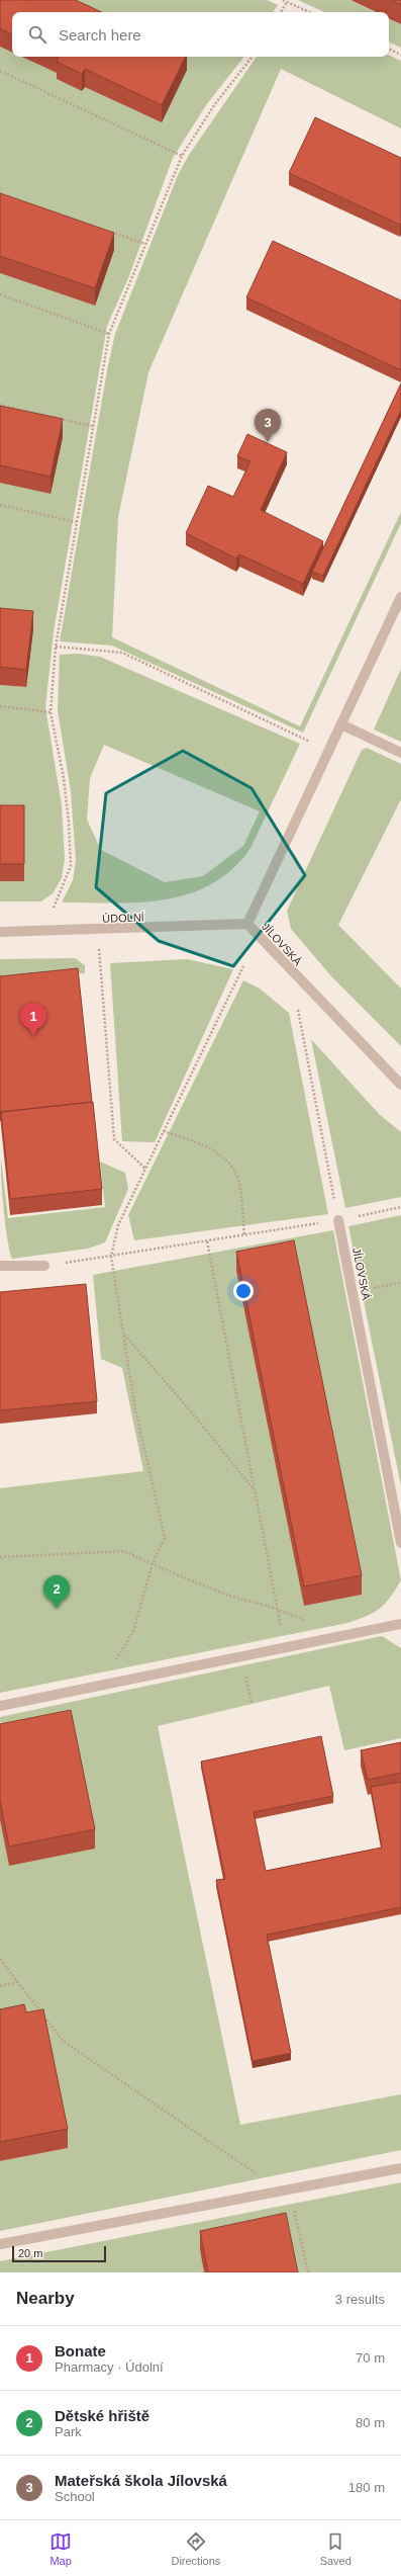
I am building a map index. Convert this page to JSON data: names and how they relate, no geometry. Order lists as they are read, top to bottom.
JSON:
{
  "streets": {
    "street": ["ÚDOLNÍ", "JÍLOVSKÁ"]
  },
  "crossings": [
    ["ÚDOLNÍ", "JÍLOVSKÁ"]
  ],
  "scale_bar": "20 m",
  "page": {
    "search": "Search here",
    "pins": ["3", "1", "2"],
    "scale": "20 m",
    "heading": ["Nearby", "3 results"],
    "list": [
      {
        "mark": "1",
        "name": "Bonate",
        "note": "Pharmacy · Údolní",
        "value": "70 m"
      },
      {
        "mark": "2",
        "name": "Dětské hřiště",
        "note": "Park",
        "value": "80 m"
      },
      {
        "mark": "3",
        "name": "Mateřská škola Jílovská",
        "note": "School",
        "value": "180 m"
      }
    ],
    "nav": ["Map", "Directions", "Saved"]
  }
}
